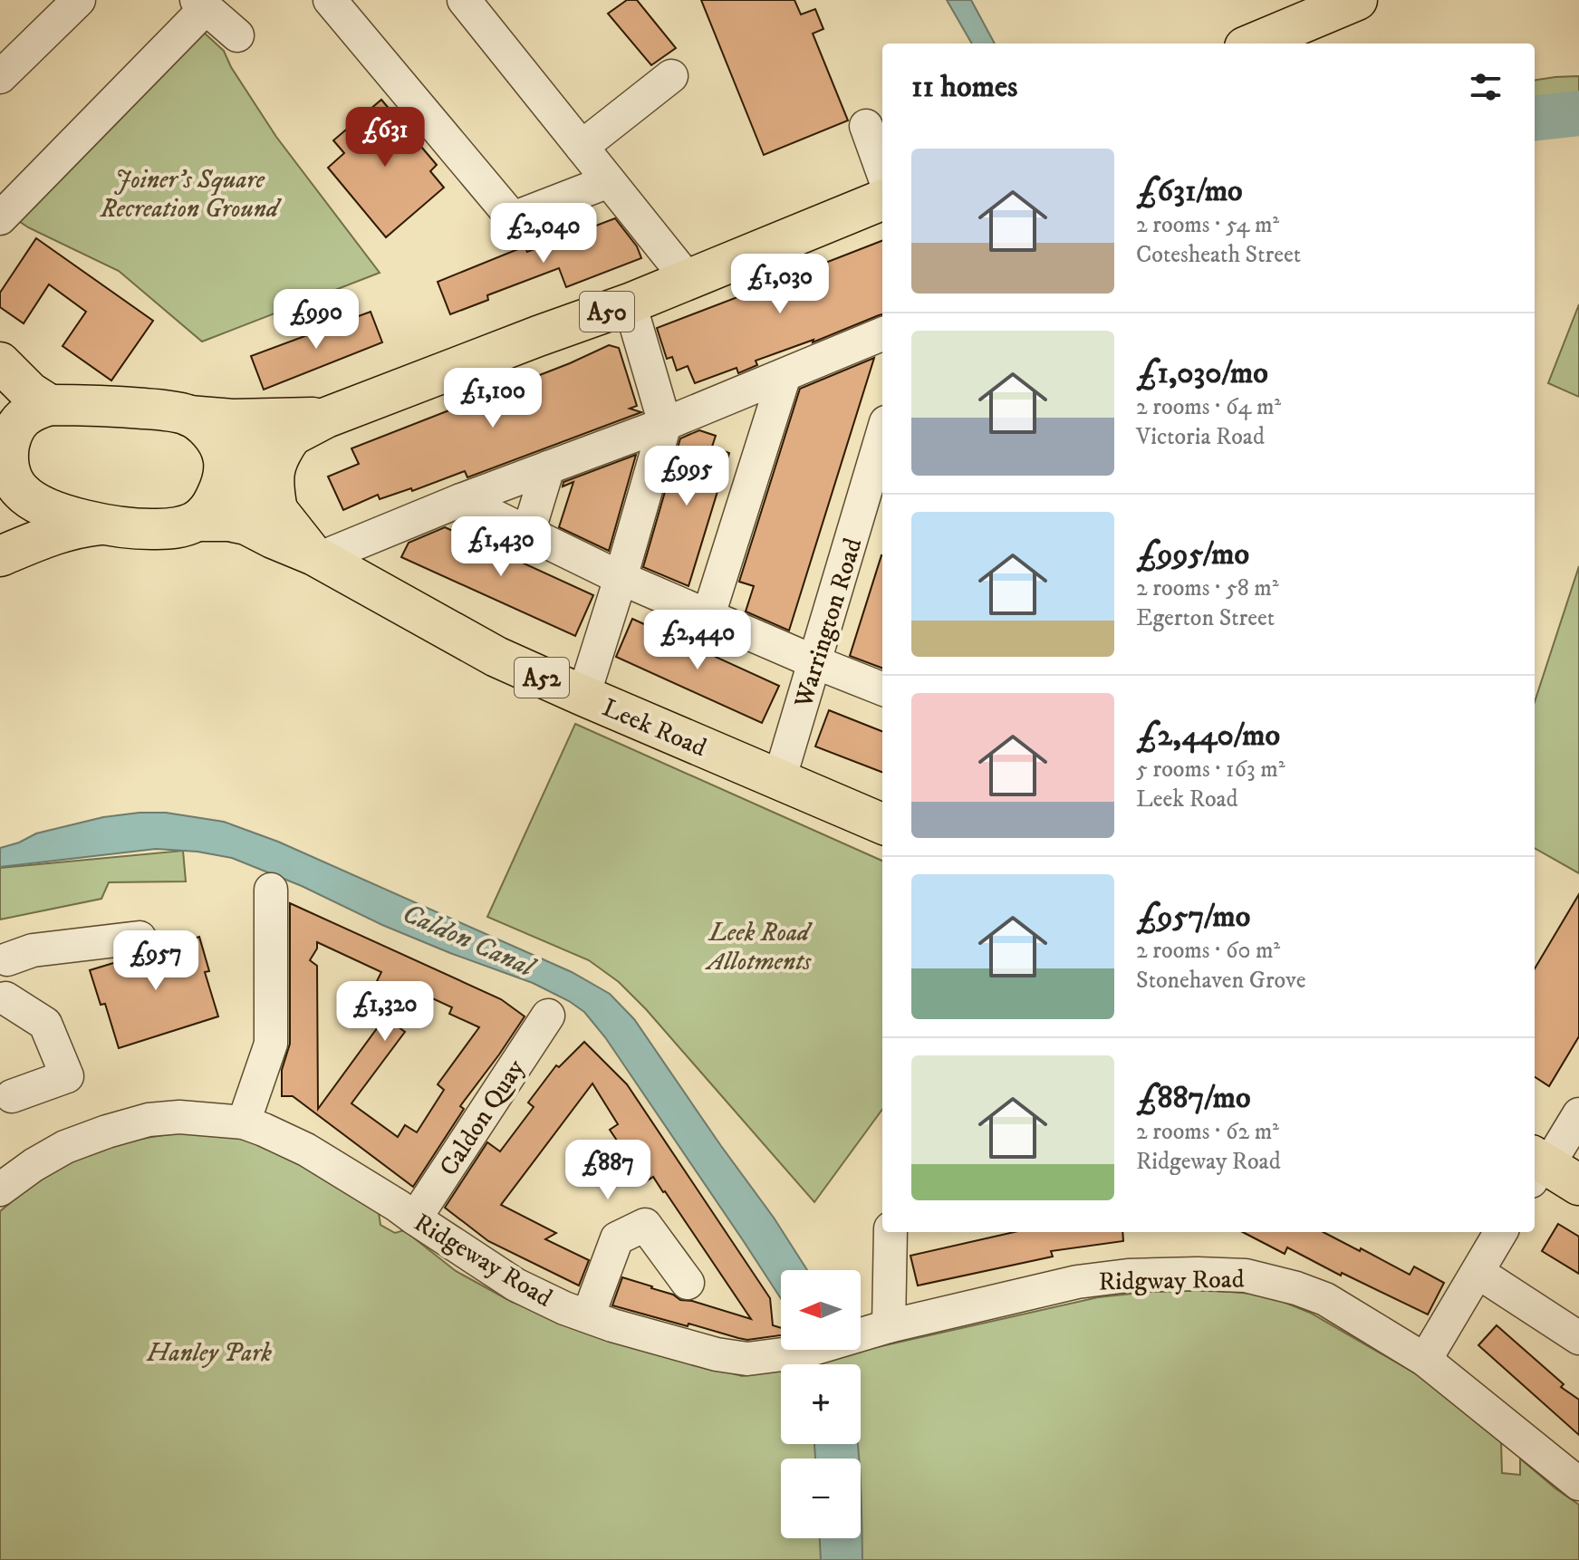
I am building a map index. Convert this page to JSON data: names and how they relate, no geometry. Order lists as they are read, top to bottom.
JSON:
{
  "streets": {
    "main road": ["A50", "A52", "Leek Road"],
    "street": [
      "Warrington Road",
      "Caldon Quay",
      "Ridgeway Road",
      "Ridgway Road"
    ]
  },
  "crossings": [
    ["A50", "A52"],
    ["A50", "Leek Road"],
    ["Warrington Road", "Leek Road"],
    ["A52", "Leek Road"],
    ["Caldon Quay", "Ridgeway Road"],
    ["Ridgeway Road", "Ridgway Road"]
  ],
  "water": ["Caldon Canal"],
  "parks": ["Joiner's Square Recreation Ground", "Leek Road Allotments", "Hanley Park"],
  "north": "left",
  "page": {
    "heading": "11 homes",
    "price": [
      "£631",
      "£2,040",
      "£1,030",
      "£990",
      "£1,100",
      "£995",
      "£1,430",
      "£2,440",
      "£957",
      "£1,320",
      "£887"
    ],
    "list": [
      {
        "name": "£631/mo",
        "note": "2 rooms · 54 m² · Cotesheath Street"
      },
      {
        "name": "£1,030/mo",
        "note": "2 rooms · 64 m² · Victoria Road"
      },
      {
        "name": "£995/mo",
        "note": "2 rooms · 58 m² · Egerton Street"
      },
      {
        "name": "£2,440/mo",
        "note": "5 rooms · 163 m² · Leek Road"
      },
      {
        "name": "£957/mo",
        "note": "2 rooms · 60 m² · Stonehaven Grove"
      },
      {
        "name": "£887/mo",
        "note": "2 rooms · 62 m² · Ridgeway Road"
      }
    ],
    "map_buttons": ["+", "−"]
  }
}
